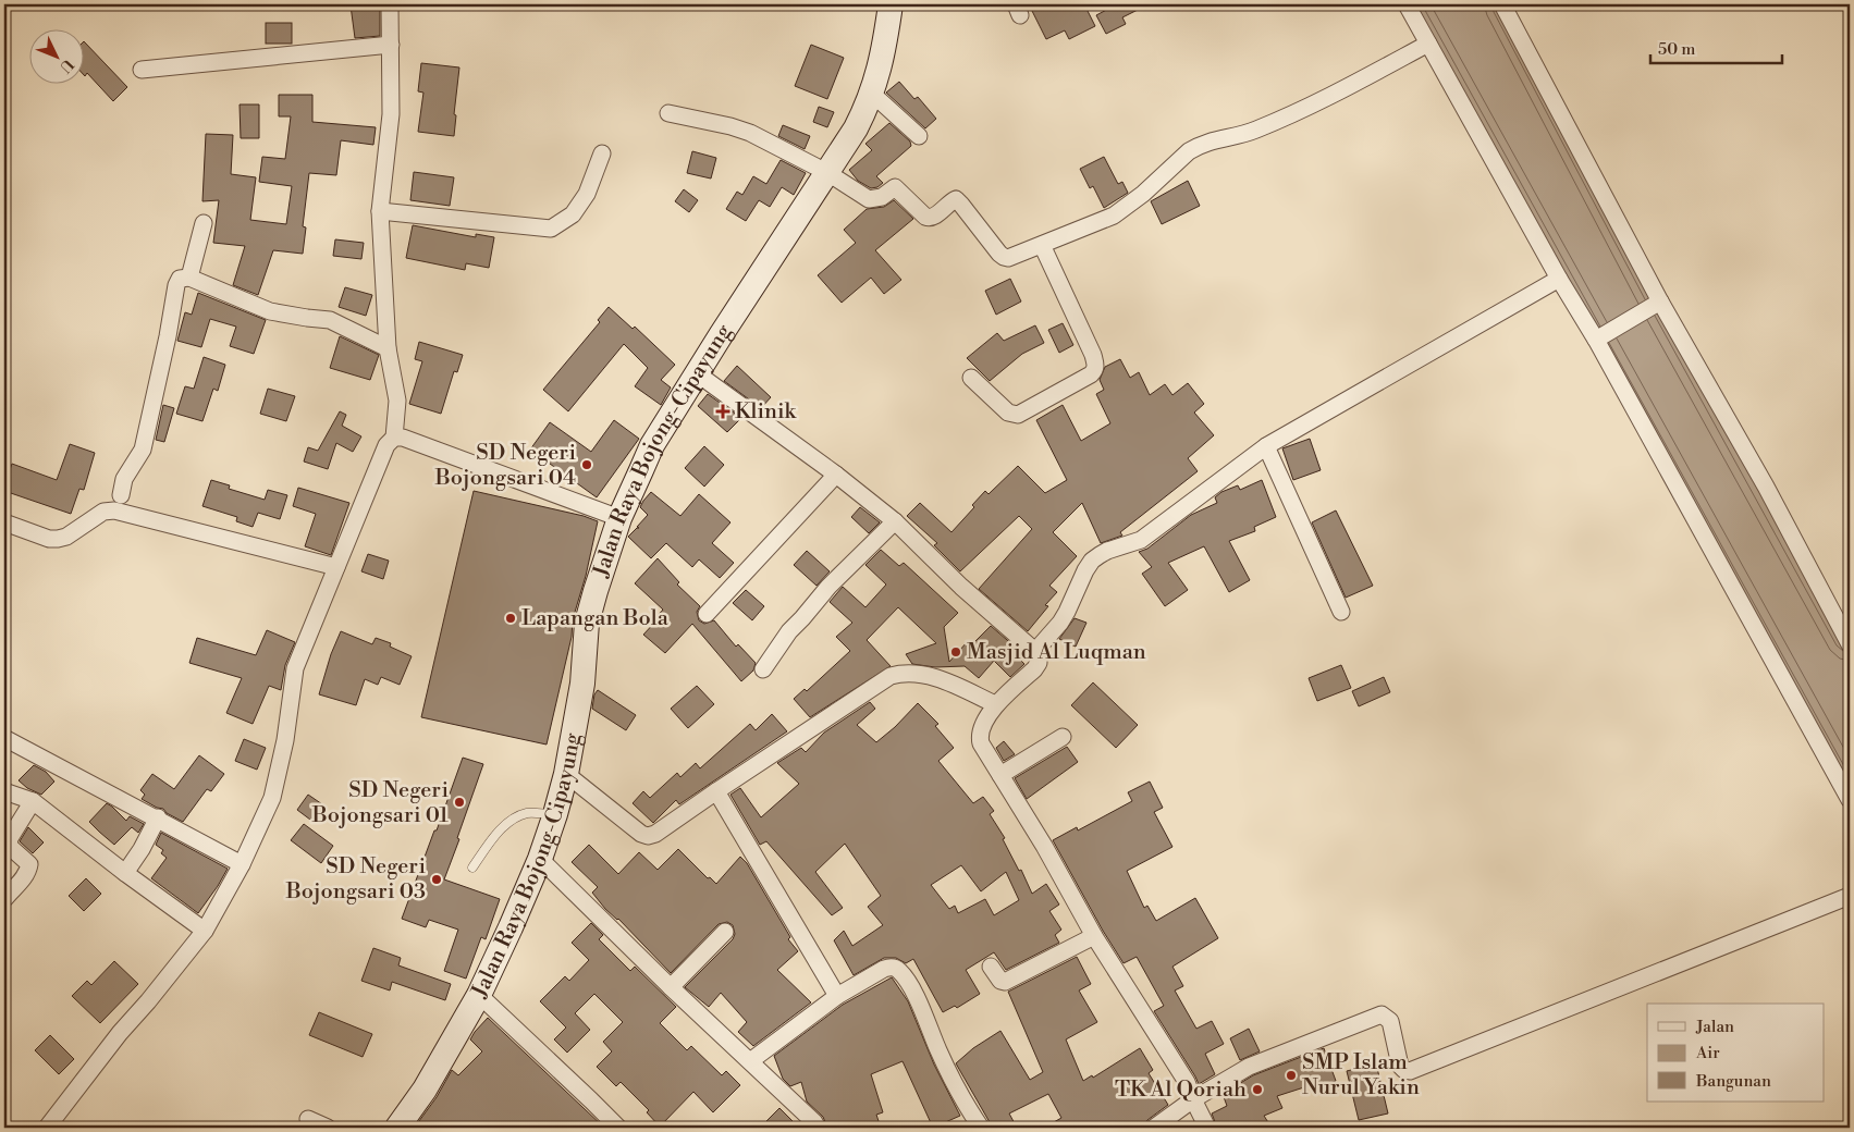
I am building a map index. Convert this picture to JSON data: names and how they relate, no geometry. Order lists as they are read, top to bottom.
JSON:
{
  "streets": {
    "street": ["Jalan Raya Bojong-Cipayung"]
  },
  "places": {
    "health": ["Klinik"],
    "other": [
      "SD Negeri Bojongsari 04",
      "Lapangan Bola",
      "Masjid Al Luqman",
      "SD Negeri Bojongsari 01",
      "SD Negeri Bojongsari 03",
      "SMP Islam Nurul Yakin",
      "TK Al Qoriah"
    ]
  },
  "legend": ["Jalan", "Air", "Bangunan"],
  "scale_bar": "50 m",
  "north": "bottom right"
}
